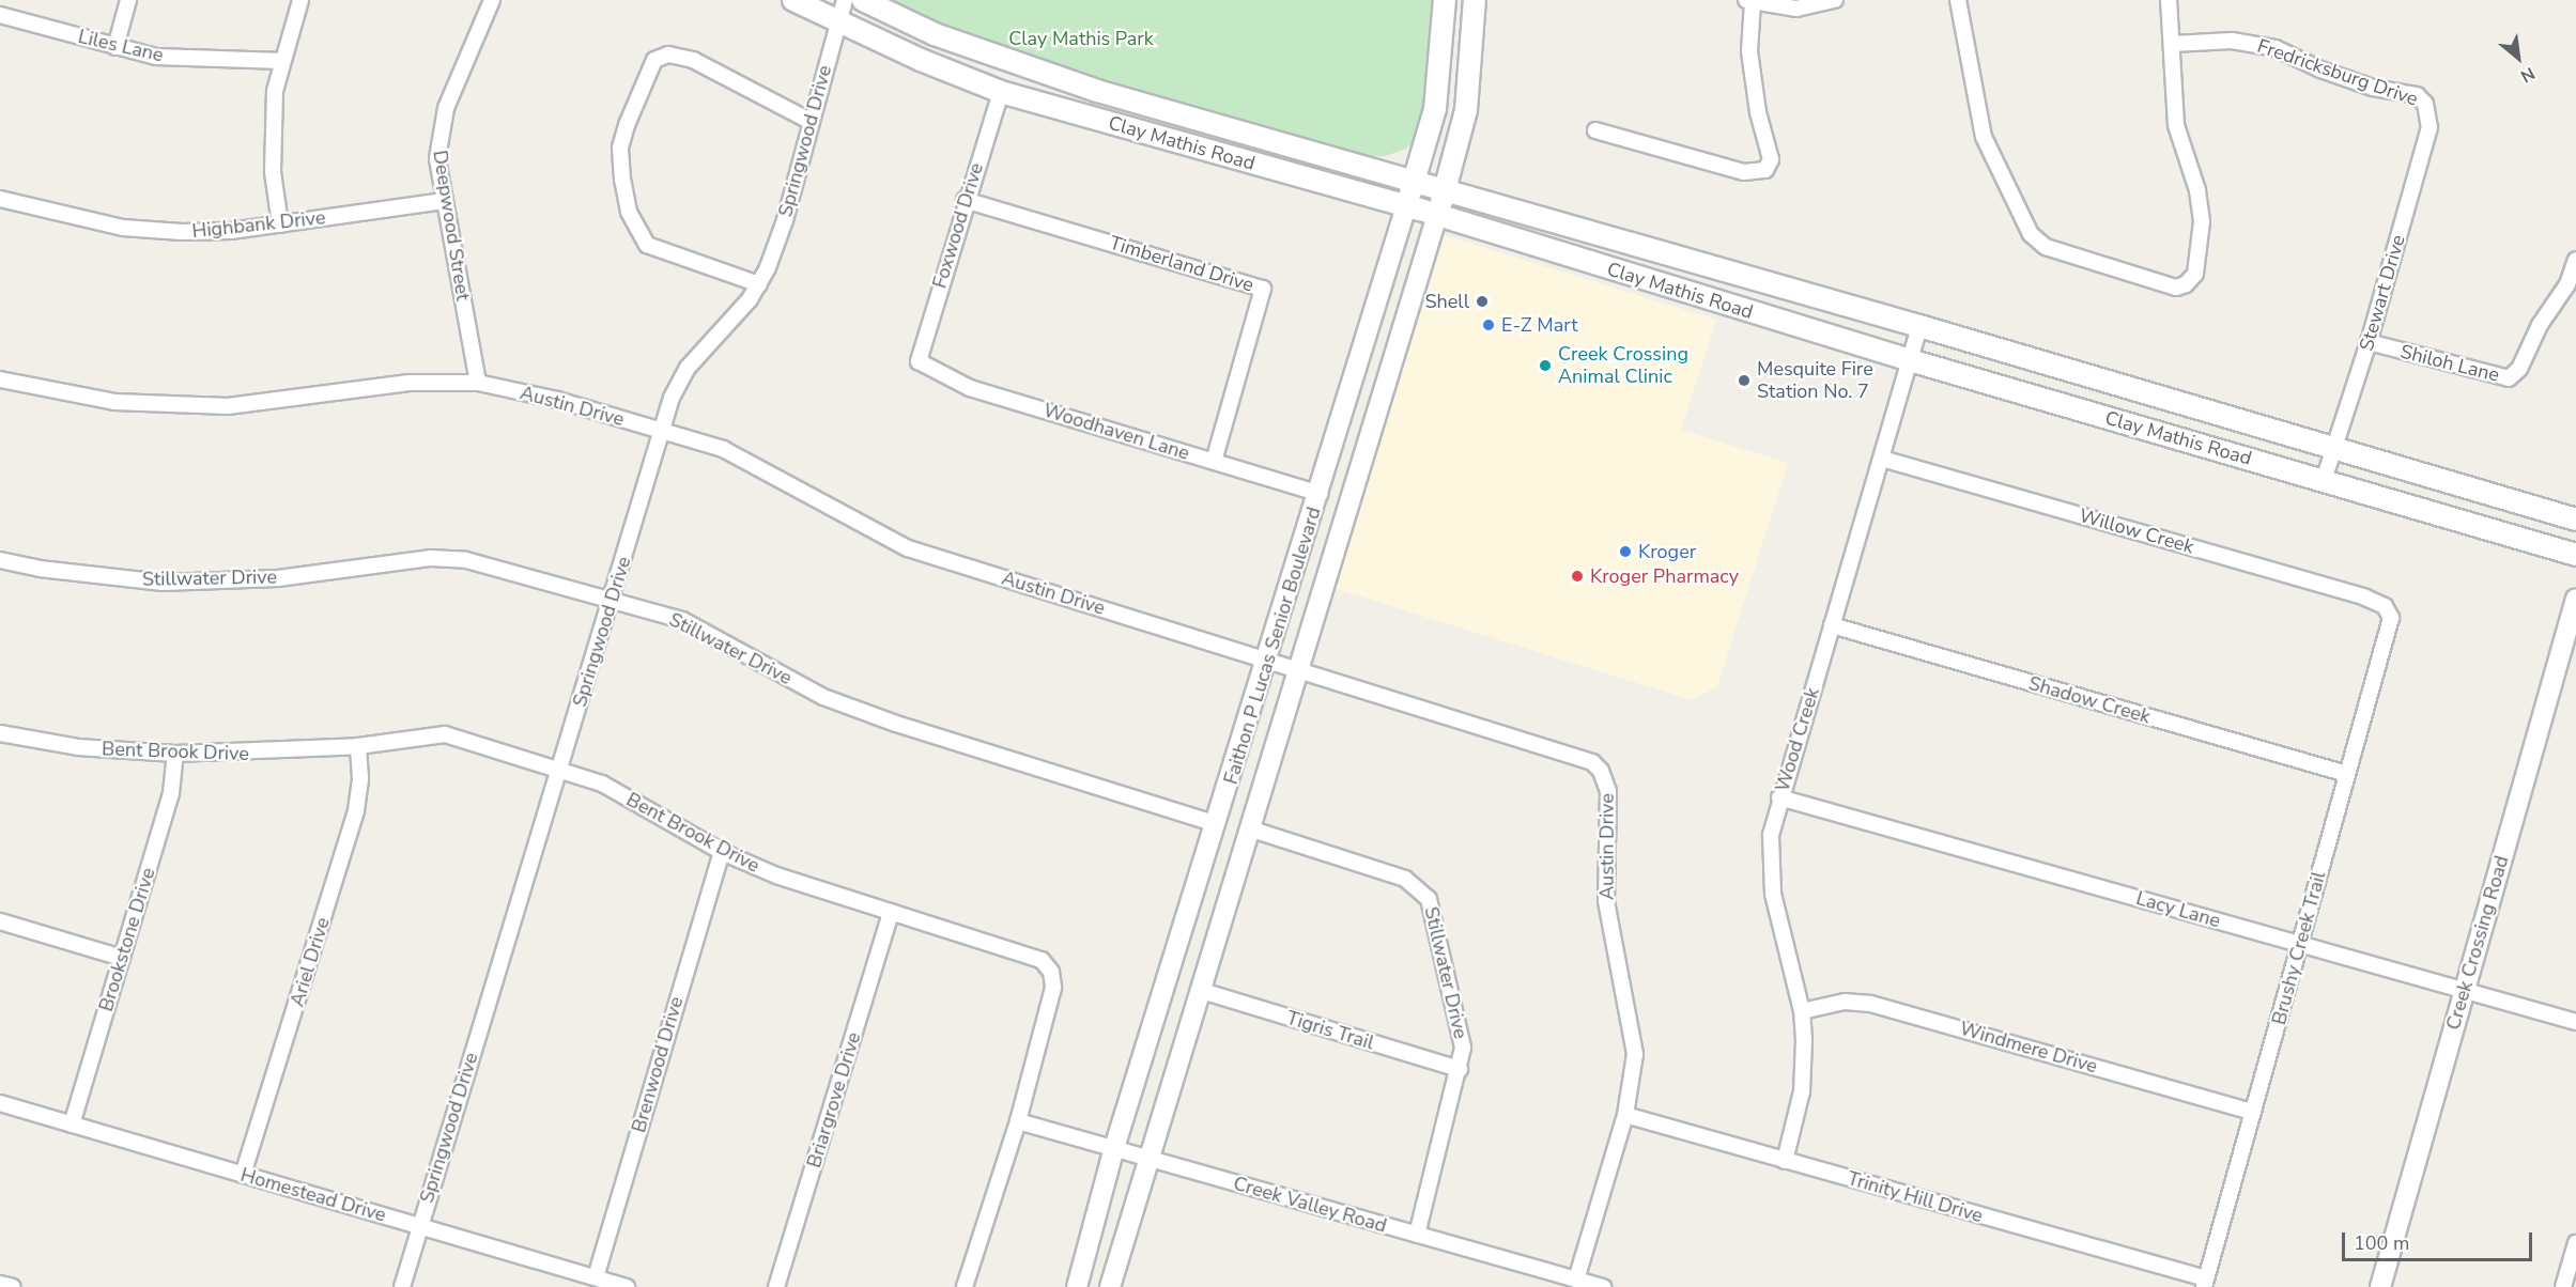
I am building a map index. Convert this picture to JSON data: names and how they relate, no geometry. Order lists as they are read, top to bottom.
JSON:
{
  "streets": {
    "main road": ["Clay Mathis Road", "Faithon P Lucas Senior Boulevard"],
    "street": [
      "Liles Lane",
      "Fredricksburg Drive",
      "Springwood Drive",
      "Highbank Drive",
      "Deepwood Street",
      "Foxwood Drive",
      "Timberland Drive",
      "Stewart Drive",
      "Shiloh Lane",
      "Austin Drive",
      "Woodhaven Lane",
      "Willow Creek",
      "Stillwater Drive",
      "Shadow Creek",
      "Wood Creek",
      "Bent Brook Drive",
      "Lacy Lane",
      "Brookstone Drive",
      "Creek Crossing Road",
      "Brushy Creek Trail",
      "Ariel Drive",
      "Tigris Trail",
      "Windmere Drive",
      "Brenwood Drive",
      "Briargrove Drive",
      "Homestead Drive",
      "Trinity Hill Drive",
      "Creek Valley Road"
    ]
  },
  "crossings": [
    ["Fredricksburg Drive", "Stewart Drive"],
    ["Springwood Drive", "Clay Mathis Road"],
    ["Springwood Drive", "Austin Drive"],
    ["Springwood Drive", "Stillwater Drive"],
    ["Springwood Drive", "Bent Brook Drive"],
    ["Springwood Drive", "Homestead Drive"],
    ["Clay Mathis Road", "Foxwood Drive"],
    ["Clay Mathis Road", "Stewart Drive"],
    ["Clay Mathis Road", "Faithon P Lucas Senior Boulevard"],
    ["Clay Mathis Road", "Wood Creek"],
    ["Highbank Drive", "Deepwood Street"],
    ["Deepwood Street", "Austin Drive"],
    ["Foxwood Drive", "Timberland Drive"],
    ["Foxwood Drive", "Woodhaven Lane"],
    ["Timberland Drive", "Woodhaven Lane"],
    ["Stewart Drive", "Shiloh Lane"],
    ["Austin Drive", "Faithon P Lucas Senior Boulevard"],
    ["Austin Drive", "Trinity Hill Drive"],
    ["Austin Drive", "Creek Valley Road"],
    ["Woodhaven Lane", "Faithon P Lucas Senior Boulevard"],
    ["Willow Creek", "Wood Creek"],
    ["Willow Creek", "Brushy Creek Trail"],
    ["Stillwater Drive", "Faithon P Lucas Senior Boulevard"],
    ["Stillwater Drive", "Tigris Trail"],
    ["Stillwater Drive", "Creek Valley Road"],
    ["Faithon P Lucas Senior Boulevard", "Tigris Trail"],
    ["Faithon P Lucas Senior Boulevard", "Creek Valley Road"],
    ["Shadow Creek", "Wood Creek"],
    ["Shadow Creek", "Brushy Creek Trail"],
    ["Wood Creek", "Lacy Lane"],
    ["Wood Creek", "Windmere Drive"],
    ["Wood Creek", "Trinity Hill Drive"],
    ["Bent Brook Drive", "Brookstone Drive"],
    ["Bent Brook Drive", "Ariel Drive"],
    ["Bent Brook Drive", "Brenwood Drive"],
    ["Bent Brook Drive", "Briargrove Drive"],
    ["Bent Brook Drive", "Creek Valley Road"],
    ["Lacy Lane", "Creek Crossing Road"],
    ["Lacy Lane", "Brushy Creek Trail"],
    ["Brookstone Drive", "Homestead Drive"],
    ["Brushy Creek Trail", "Windmere Drive"],
    ["Brushy Creek Trail", "Trinity Hill Drive"],
    ["Ariel Drive", "Homestead Drive"],
    ["Brenwood Drive", "Homestead Drive"]
  ],
  "parks": ["Clay Mathis Park"],
  "places": [
    "Shell",
    "E-Z Mart",
    "Creek Crossing Animal Clinic",
    "Mesquite Fire Station No. 7",
    "Kroger",
    "Kroger Pharmacy"
  ],
  "scale_bar": "100 m",
  "north": "bottom right"
}
